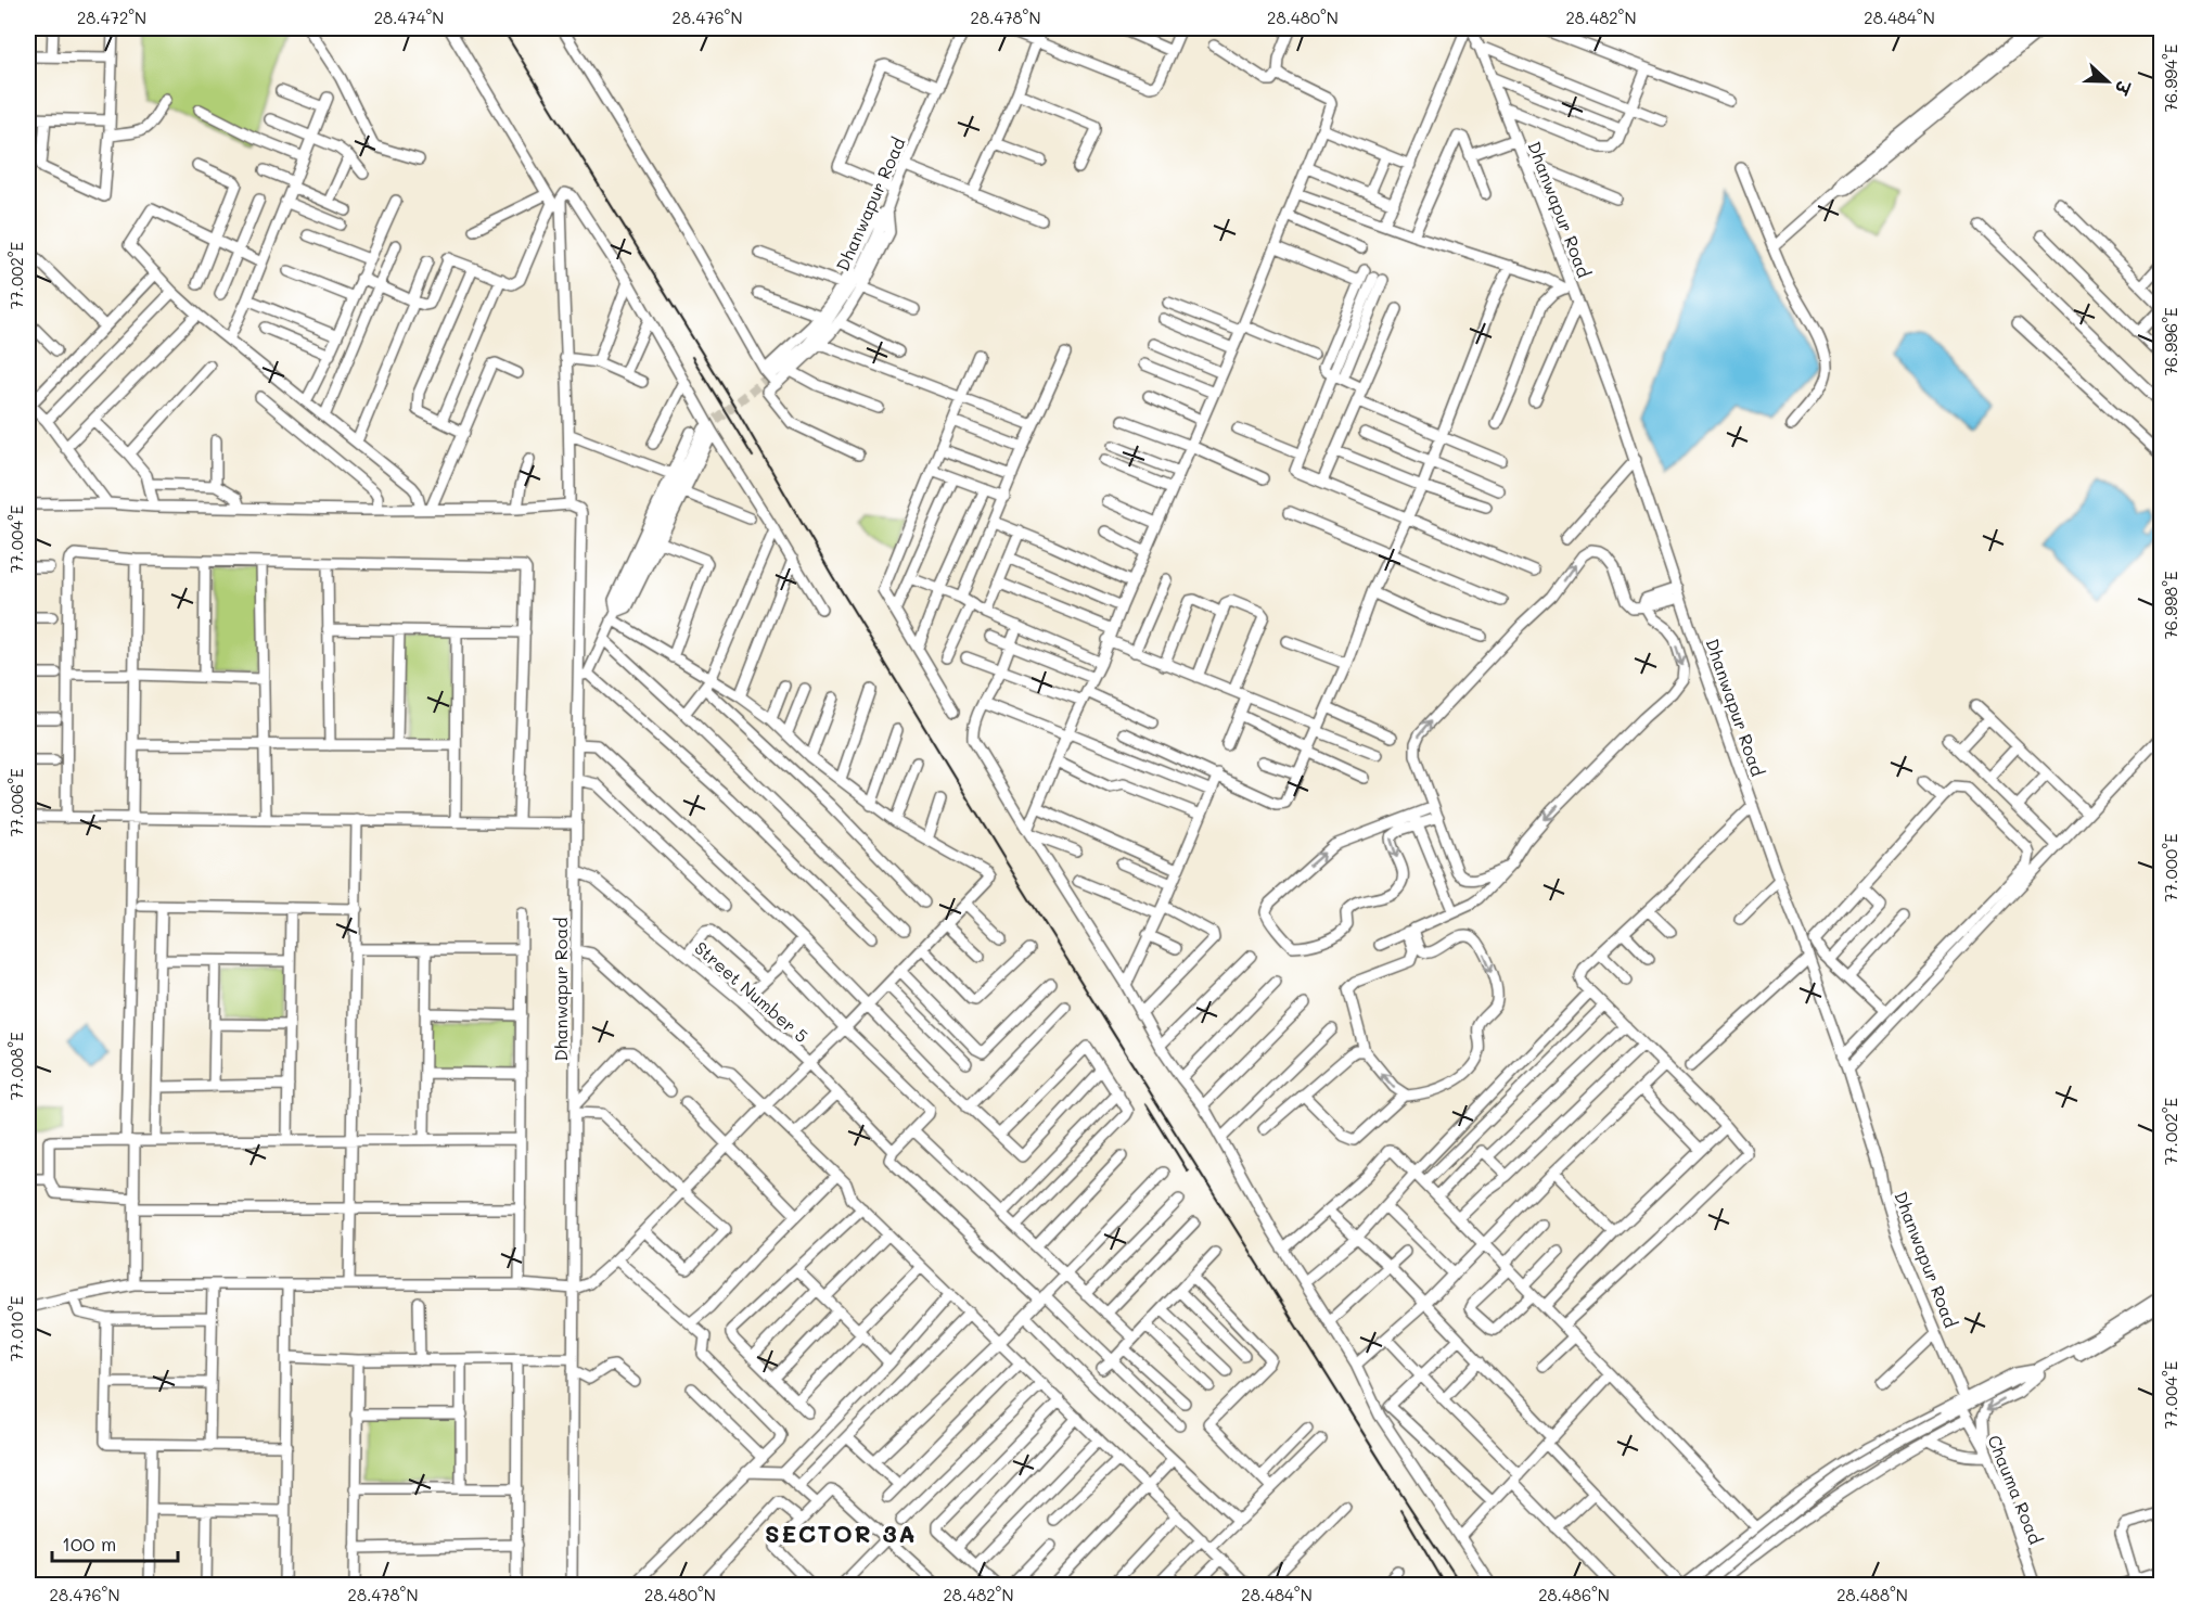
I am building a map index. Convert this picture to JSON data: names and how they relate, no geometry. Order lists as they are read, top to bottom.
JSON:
{
  "streets": {
    "street": ["Dhanwapur Road", "Street Number 5", "Chauma Road"]
  },
  "crossings": [
    ["Dhanwapur Road", "Street Number 5"],
    ["Dhanwapur Road", "Chauma Road"]
  ],
  "districts": ["SECTOR 3A"],
  "scale_bar": "100 m",
  "north": "right",
  "coordinates": [
    "28.472°N",
    "28.474°N",
    "28.476°N",
    "28.478°N",
    "28.480°N",
    "28.482°N",
    "28.484°N",
    "76.994°E",
    "77.002°E",
    "76.996°E",
    "77.004°E",
    "76.998°E",
    "77.006°E",
    "77.000°E",
    "77.008°E",
    "77.010°E",
    "28.486°N",
    "28.488°N"
  ]
}
